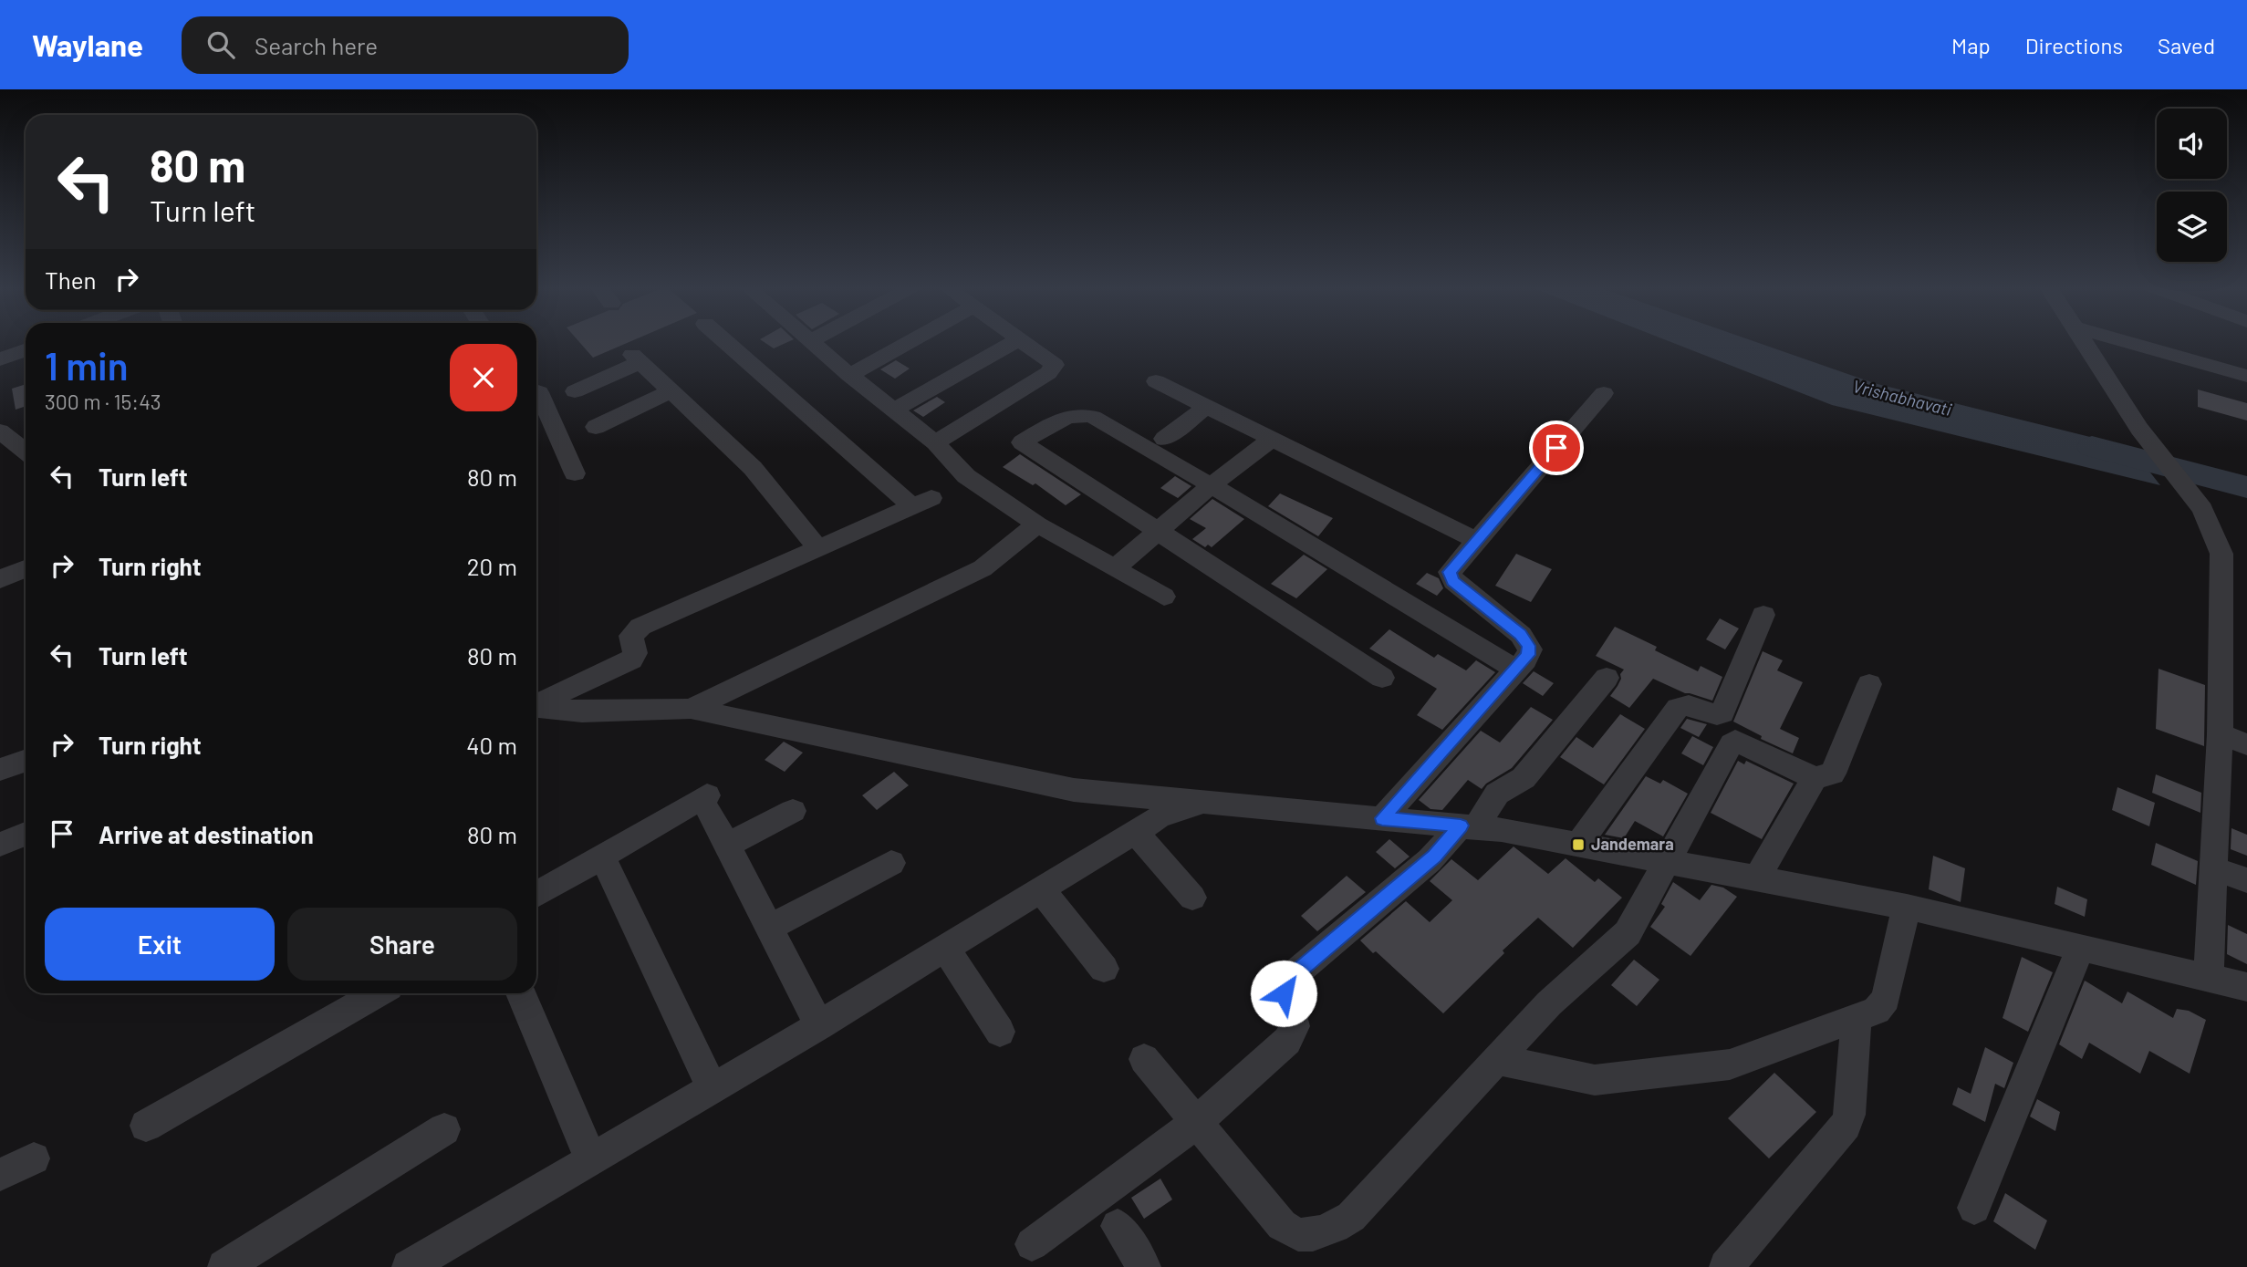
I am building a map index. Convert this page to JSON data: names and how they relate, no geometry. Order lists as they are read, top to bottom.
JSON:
{
  "water": ["Vrishabhavati"],
  "places": {
    "transit": ["Jandemara"]
  },
  "page": {
    "header": "Waylane",
    "search": "Search here",
    "nav": ["Map", "Directions", "Saved"],
    "turn": ["80 m", "Turn left"],
    "then": "Then",
    "heading": ["1 min", "300 m · 15:43"],
    "list": [
      {
        "name": "Turn left",
        "value": "80 m"
      },
      {
        "name": "Turn right",
        "value": "20 m"
      },
      {
        "name": "Turn left",
        "value": "80 m"
      },
      {
        "name": "Turn right",
        "value": "40 m"
      },
      {
        "name": "Arrive at destination",
        "value": "80 m"
      }
    ],
    "buttons": ["Exit", "Share"]
  }
}
